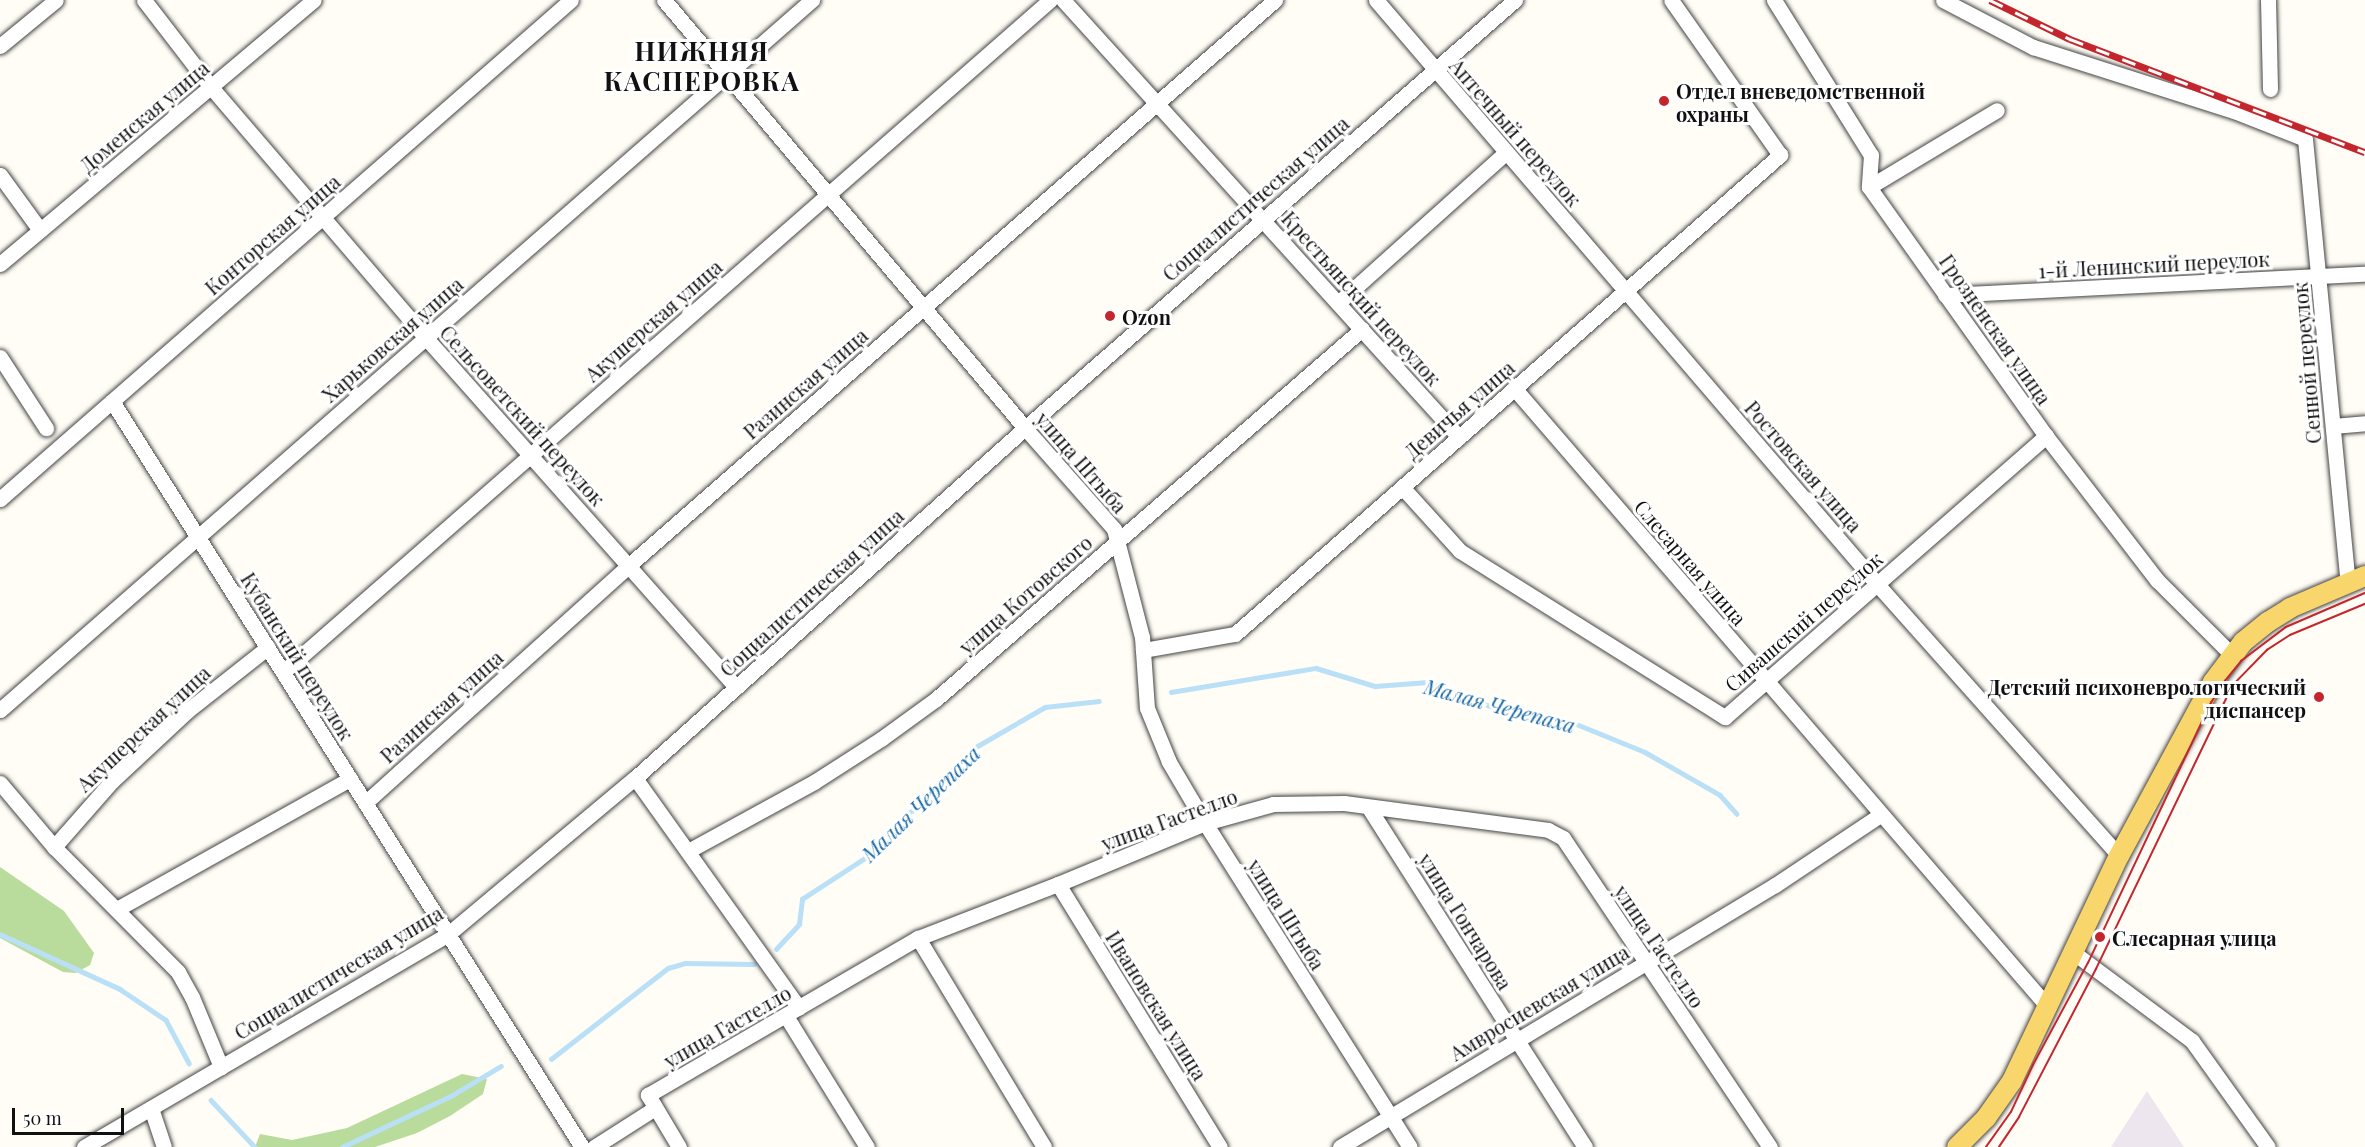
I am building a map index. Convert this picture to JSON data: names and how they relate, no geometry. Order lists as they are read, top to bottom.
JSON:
{
  "streets": {
    "street": [
      "Доменская улица",
      "Аптечный переулок",
      "Социалистическая улица",
      "Конторская улица",
      "1-й Ленинский переулок",
      "Крестьянский переулок",
      "Акушерская улица",
      "Грозненская улица",
      "Харьковская улица",
      "Сенной переулок",
      "Разинская улица",
      "Девичья улица",
      "Сельсоветский переулок",
      "улица Штыба",
      "Ростовская улица",
      "Слесарная улица",
      "улица Котовского",
      "Сивашский переулок",
      "Кубанский переулок",
      "улица Гастелло",
      "улица Гончарова",
      "Амвросиевская улица",
      "Ивановская улица"
    ]
  },
  "crossings": [
    ["Доменская улица", "Сельсоветский переулок"],
    ["Аптечный переулок", "Социалистическая улица"],
    ["Аптечный переулок", "Девичья улица"],
    ["Аптечный переулок", "Ростовская улица"],
    ["Социалистическая улица", "Крестьянский переулок"],
    ["Социалистическая улица", "Сельсоветский переулок"],
    ["Социалистическая улица", "улица Штыба"],
    ["Социалистическая улица", "Кубанский переулок"],
    ["Конторская улица", "Сельсоветский переулок"],
    ["Конторская улица", "Кубанский переулок"],
    ["1-й Ленинский переулок", "Грозненская улица"],
    ["1-й Ленинский переулок", "Сенной переулок"],
    ["Крестьянский переулок", "Разинская улица"],
    ["Крестьянский переулок", "Девичья улица"],
    ["Крестьянский переулок", "улица Котовского"],
    ["Акушерская улица", "Сельсоветский переулок"],
    ["Акушерская улица", "улица Штыба"],
    ["Акушерская улица", "Кубанский переулок"],
    ["Грозненская улица", "Сивашский переулок"],
    ["Харьковская улица", "Сельсоветский переулок"],
    ["Харьковская улица", "улица Штыба"],
    ["Харьковская улица", "Кубанский переулок"],
    ["Разинская улица", "Сельсоветский переулок"],
    ["Разинская улица", "улица Штыба"],
    ["Разинская улица", "Кубанский переулок"],
    ["Девичья улица", "улица Штыба"],
    ["Девичья улица", "Ростовская улица"],
    ["Девичья улица", "Слесарная улица"],
    ["Девичья улица", "Сивашский переулок"],
    ["улица Штыба", "улица Котовского"],
    ["улица Штыба", "улица Гастелло"],
    ["улица Штыба", "Амвросиевская улица"],
    ["Ростовская улица", "Сивашский переулок"],
    ["Слесарная улица", "Сивашский переулок"],
    ["Слесарная улица", "Амвросиевская улица"],
    ["улица Гастелло", "улица Гончарова"],
    ["улица Гастелло", "Амвросиевская улица"],
    ["улица Гастелло", "Ивановская улица"],
    ["улица Гончарова", "Амвросиевская улица"]
  ],
  "districts": ["НИЖНЯЯ КАСПЕРОВКА"],
  "water": ["Малая Черепаха"],
  "places": [
    "Отдел вневедомственной охраны",
    "Ozon",
    "Детский психоневрологический диспансер",
    "Слесарная улица"
  ],
  "scale_bar": "50 m"
}
